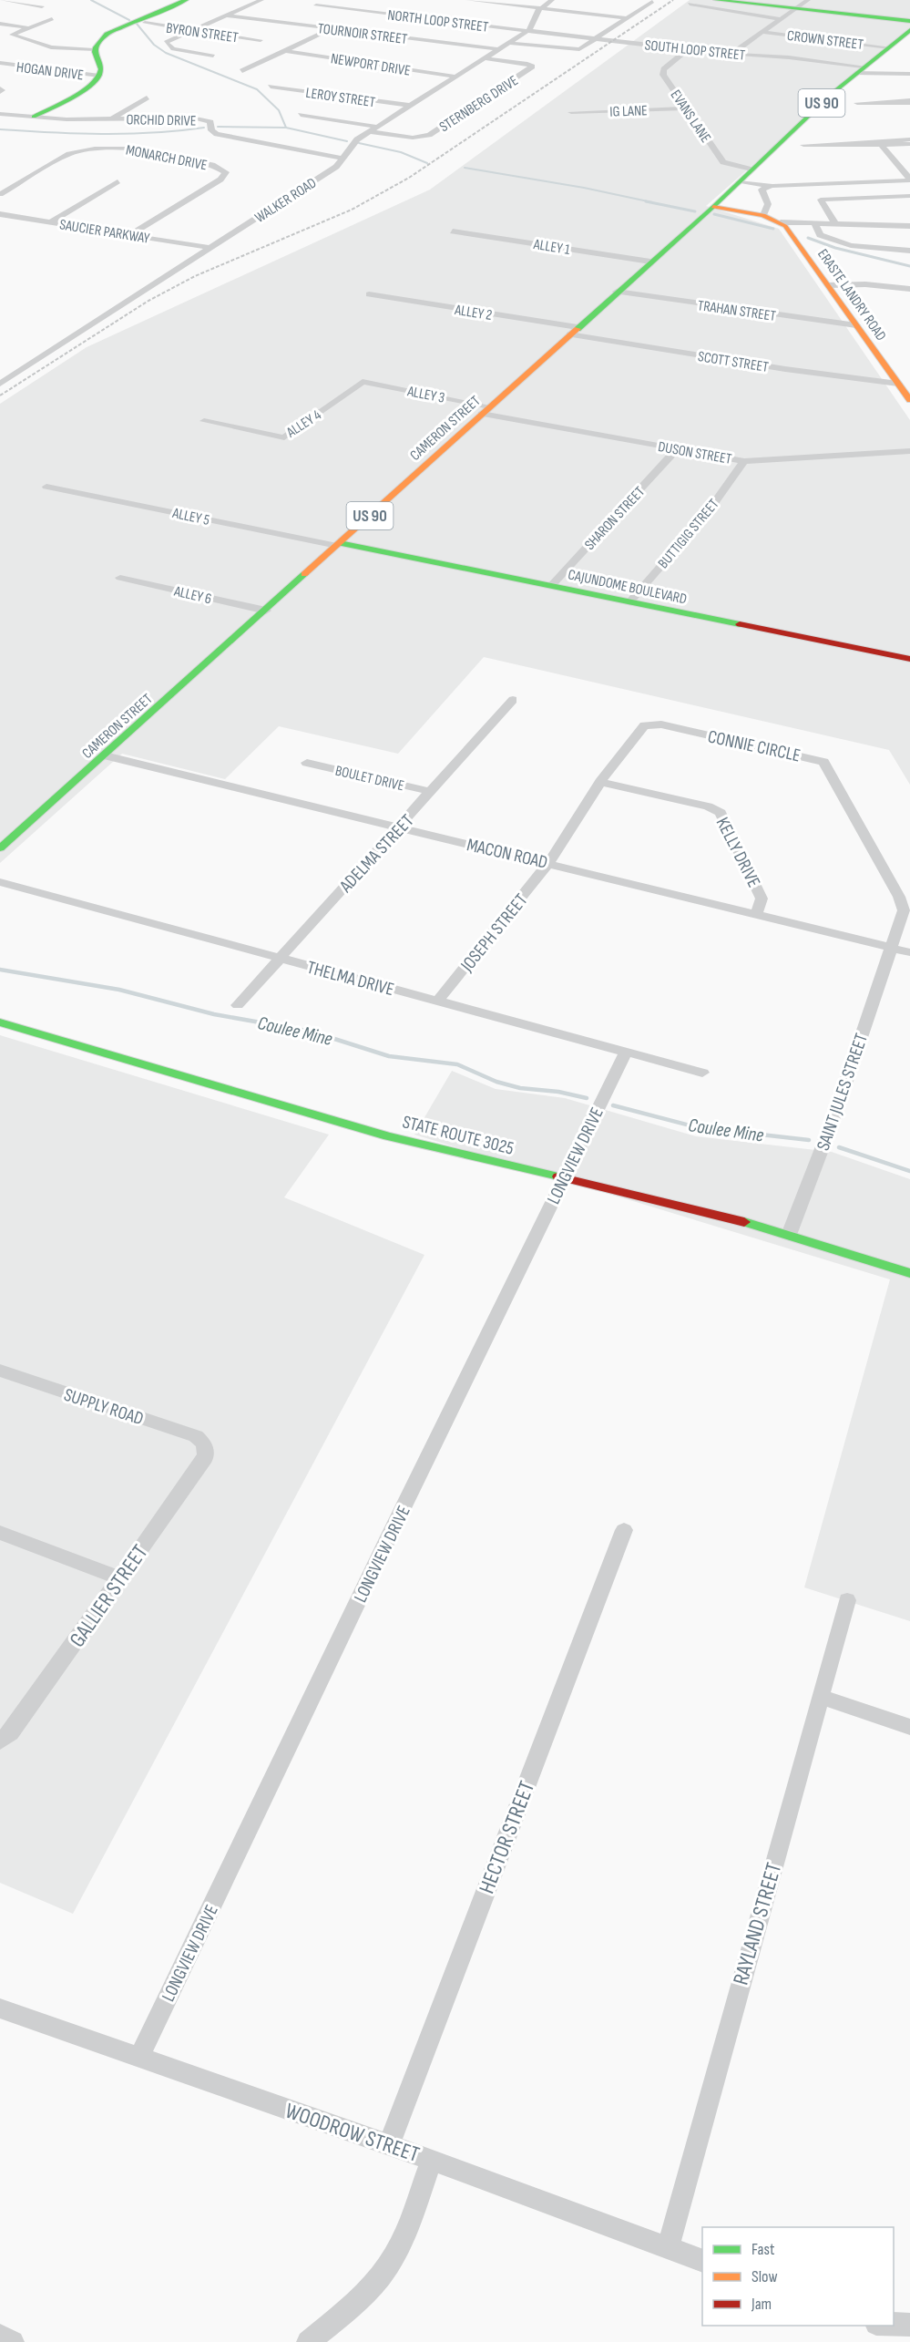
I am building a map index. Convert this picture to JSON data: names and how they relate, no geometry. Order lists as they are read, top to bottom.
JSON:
{
  "streets": {
    "main road": [
      "US 90",
      "ERASTE LANDRY ROAD",
      "CAMERON STREET",
      "CAJUNDOME BOULEVARD",
      "STATE ROUTE 3025"
    ],
    "street": [
      "NORTH LOOP STREET",
      "BYRON STREET",
      "TOURNOIR STREET",
      "CROWN STREET",
      "SOUTH LOOP STREET",
      "NEWPORT DRIVE",
      "HOGAN DRIVE",
      "LEROY STREET",
      "STERNBERG DRIVE",
      "IG LANE",
      "EVANS LANE",
      "ORCHID DRIVE",
      "MONARCH DRIVE",
      "WALKER ROAD",
      "SAUCIER PARKWAY",
      "ALLEY 1",
      "TRAHAN STREET",
      "ALLEY 2",
      "SCOTT STREET",
      "ALLEY 3",
      "ALLEY 4",
      "DUSON STREET",
      "ALLEY 5",
      "SHARON STREET",
      "BUTTIGIG STREET",
      "ALLEY 6",
      "CONNIE CIRCLE",
      "BOULET DRIVE",
      "KELLY DRIVE",
      "ADELMA STREET",
      "MACON ROAD",
      "JOSEPH STREET",
      "THELMA DRIVE",
      "SAINT JULES STREET",
      "LONGVIEW DRIVE",
      "SUPPLY ROAD",
      "GALLIER STREET",
      "HECTOR STREET",
      "RAYLAND STREET",
      "WOODROW STREET"
    ]
  },
  "crossings": [
    ["NORTH LOOP STREET", "SOUTH LOOP STREET"],
    ["NORTH LOOP STREET", "WALKER ROAD"],
    ["TOURNOIR STREET", "WALKER ROAD"],
    ["CROWN STREET", "CAMERON STREET"],
    ["SOUTH LOOP STREET", "EVANS LANE"],
    ["SOUTH LOOP STREET", "WALKER ROAD"],
    ["SOUTH LOOP STREET", "CAMERON STREET"],
    ["NEWPORT DRIVE", "WALKER ROAD"],
    ["LEROY STREET", "WALKER ROAD"],
    ["STERNBERG DRIVE", "WALKER ROAD"],
    ["IG LANE", "EVANS LANE"],
    ["EVANS LANE", "CAMERON STREET"],
    ["ORCHID DRIVE", "WALKER ROAD"],
    ["MONARCH DRIVE", "SAUCIER PARKWAY"],
    ["WALKER ROAD", "SAUCIER PARKWAY"],
    ["ALLEY 1", "CAMERON STREET"],
    ["ERASTE LANDRY ROAD", "TRAHAN STREET"],
    ["ERASTE LANDRY ROAD", "SCOTT STREET"],
    ["TRAHAN STREET", "CAMERON STREET"],
    ["ALLEY 2", "SCOTT STREET"],
    ["ALLEY 2", "CAMERON STREET"],
    ["SCOTT STREET", "CAMERON STREET"],
    ["ALLEY 3", "ALLEY 4"],
    ["ALLEY 3", "CAMERON STREET"],
    ["ALLEY 3", "DUSON STREET"],
    ["CAMERON STREET", "DUSON STREET"],
    ["CAMERON STREET", "ALLEY 5"],
    ["CAMERON STREET", "CAJUNDOME BOULEVARD"],
    ["CAMERON STREET", "ALLEY 6"],
    ["CAMERON STREET", "MACON ROAD"],
    ["DUSON STREET", "SHARON STREET"],
    ["DUSON STREET", "BUTTIGIG STREET"],
    ["ALLEY 5", "CAJUNDOME BOULEVARD"],
    ["SHARON STREET", "CAJUNDOME BOULEVARD"],
    ["BUTTIGIG STREET", "CAJUNDOME BOULEVARD"],
    ["CONNIE CIRCLE", "KELLY DRIVE"],
    ["CONNIE CIRCLE", "MACON ROAD"],
    ["CONNIE CIRCLE", "JOSEPH STREET"],
    ["CONNIE CIRCLE", "SAINT JULES STREET"],
    ["BOULET DRIVE", "ADELMA STREET"],
    ["KELLY DRIVE", "MACON ROAD"],
    ["ADELMA STREET", "MACON ROAD"],
    ["ADELMA STREET", "THELMA DRIVE"],
    ["MACON ROAD", "JOSEPH STREET"],
    ["MACON ROAD", "SAINT JULES STREET"],
    ["JOSEPH STREET", "THELMA DRIVE"],
    ["THELMA DRIVE", "LONGVIEW DRIVE"],
    ["SAINT JULES STREET", "STATE ROUTE 3025"],
    ["STATE ROUTE 3025", "LONGVIEW DRIVE"],
    ["LONGVIEW DRIVE", "WOODROW STREET"],
    ["SUPPLY ROAD", "GALLIER STREET"],
    ["HECTOR STREET", "WOODROW STREET"],
    ["RAYLAND STREET", "WOODROW STREET"]
  ],
  "water": ["Coulee Mine"],
  "legend": ["Fast", "Slow", "Jam"]
}
